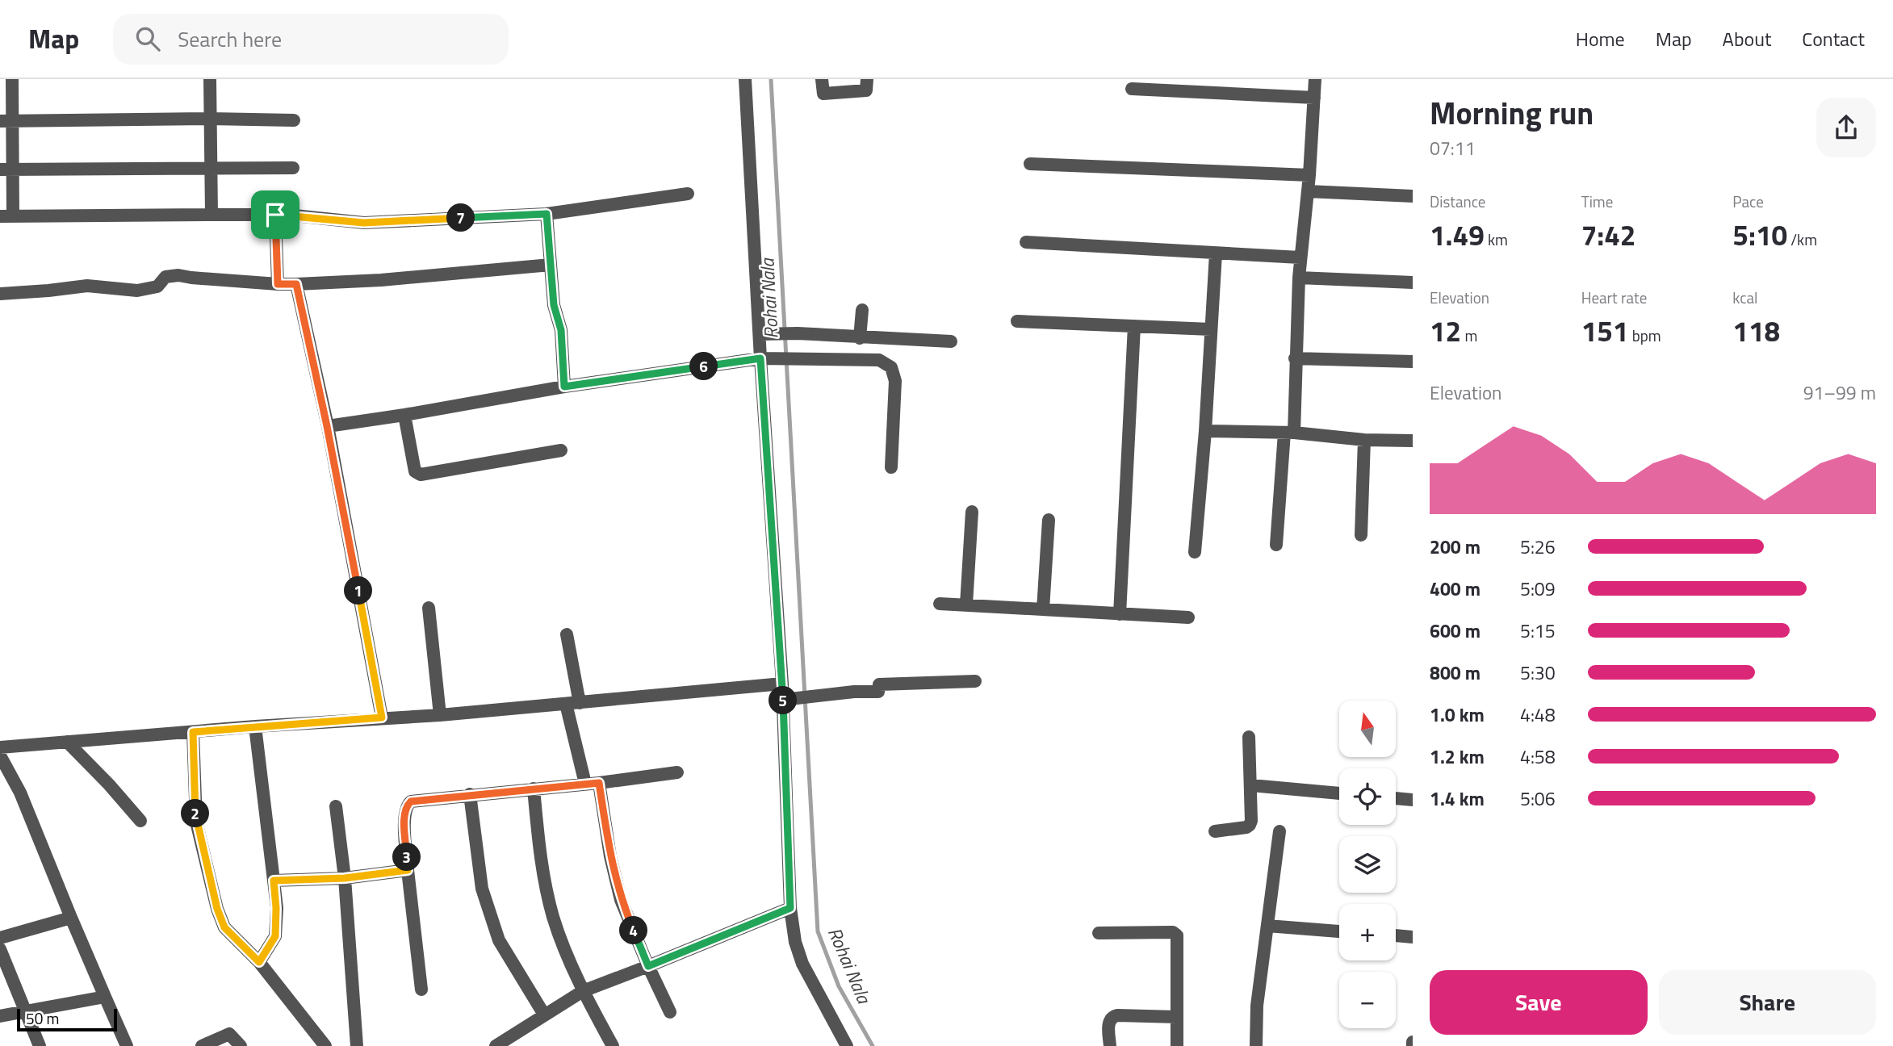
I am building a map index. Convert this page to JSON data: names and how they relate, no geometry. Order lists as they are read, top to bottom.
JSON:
{
  "water": ["Rohai Nala"],
  "scale_bar": "50 m",
  "north": "top",
  "page": {
    "header": "Map",
    "search": "Search here",
    "nav": [
      "Home",
      "Map",
      "About",
      "Contact"
    ],
    "heading": ["Morning run", "07:11"],
    "stats": [
      ["Distance", "1.49 km"],
      ["Time", "7:42"],
      ["Pace", "5:10 /km"],
      ["Elevation", "12 m"],
      ["Heart rate", "151 bpm"],
      ["kcal", "118"]
    ],
    "pins": [
      "7",
      "6",
      "1",
      "5",
      "2",
      "3",
      "4"
    ],
    "chart": ["Elevation", "91–99 m"],
    "list": [
      {
        "name": "200 m",
        "note": "5:26"
      },
      {
        "name": "400 m",
        "note": "5:09"
      },
      {
        "name": "600 m",
        "note": "5:15"
      },
      {
        "name": "800 m",
        "note": "5:30"
      },
      {
        "name": "1.0 km",
        "note": "4:48"
      },
      {
        "name": "1.2 km",
        "note": "4:58"
      },
      {
        "name": "1.4 km",
        "note": "5:06"
      }
    ],
    "map_buttons": ["+", "−"],
    "buttons": ["Save", "Share"],
    "scale": "50 m"
  }
}
